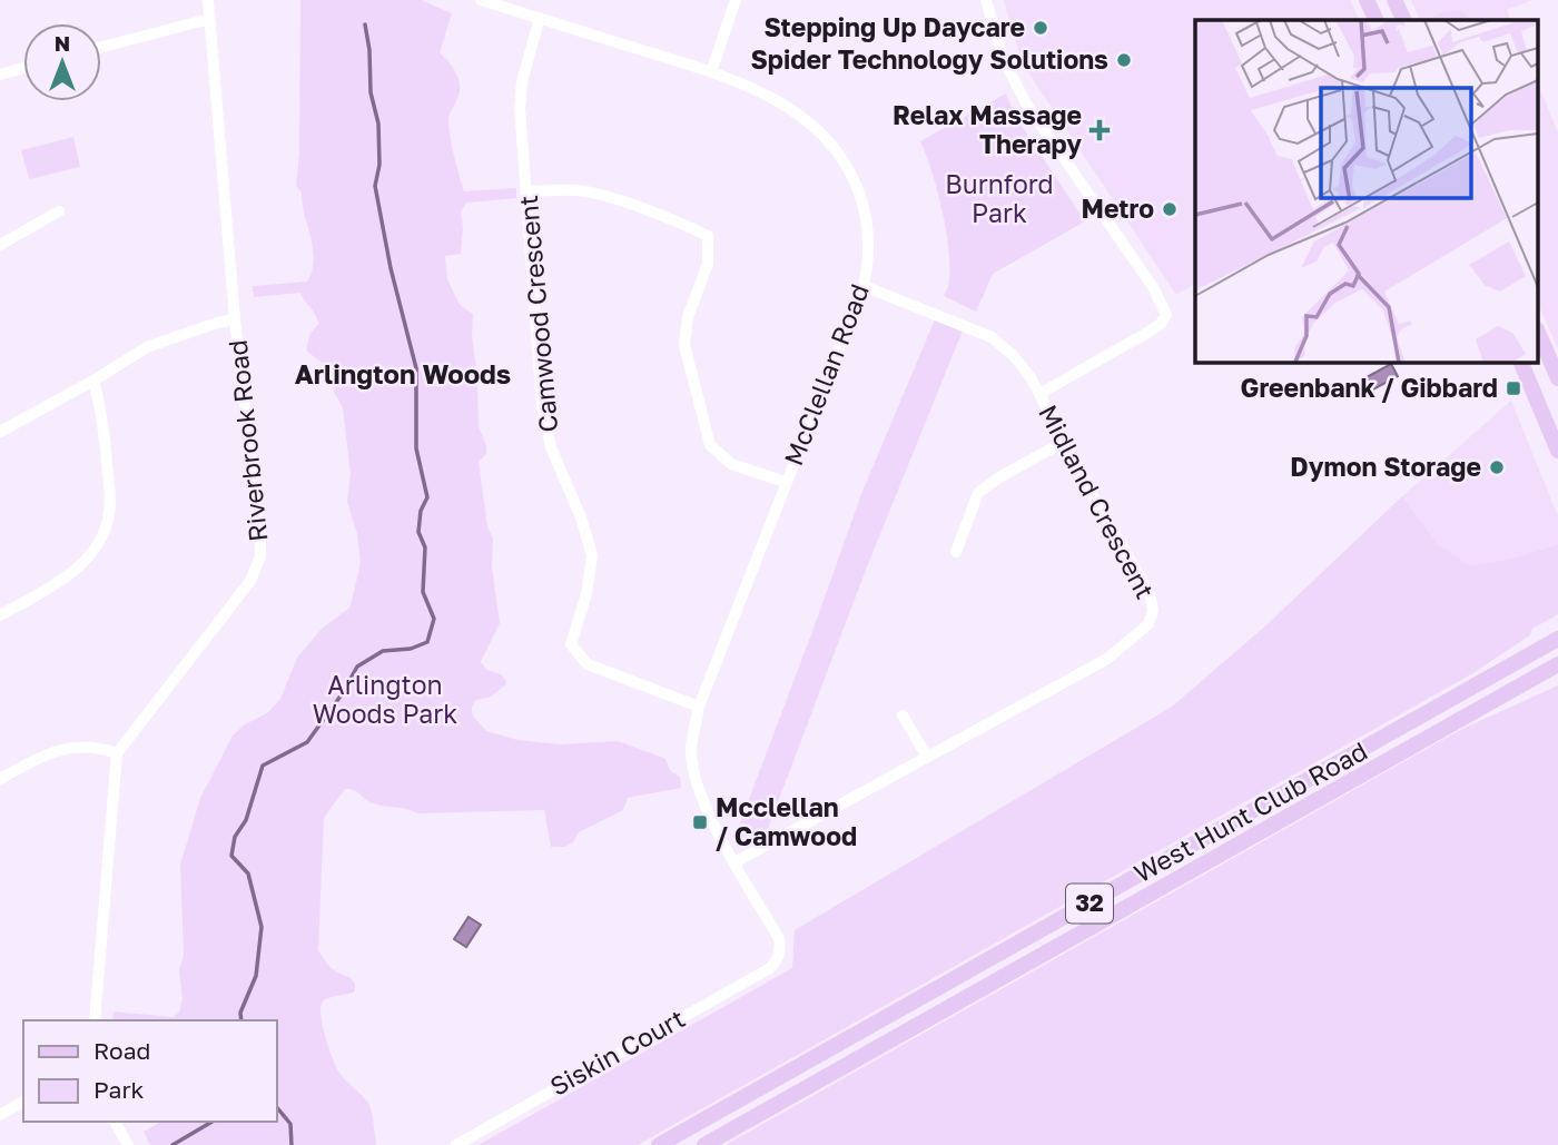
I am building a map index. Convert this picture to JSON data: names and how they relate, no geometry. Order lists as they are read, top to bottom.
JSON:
{
  "streets": {
    "main road": ["West Hunt Club Road", "32"],
    "street": [
      "Camwood Crescent",
      "McClellan Road",
      "Riverbrook Road",
      "Midland Crescent",
      "Siskin Court"
    ]
  },
  "crossings": [
    ["Camwood Crescent", "McClellan Road"],
    ["McClellan Road", "Midland Crescent"],
    ["McClellan Road", "Siskin Court"]
  ],
  "districts": ["Arlington Woods"],
  "parks": ["Burnford Park", "Arlington Woods Park"],
  "places": {
    "other": [
      "Stepping Up Daycare",
      "Spider Technology Solutions",
      "Metro",
      "Dymon Storage"
    ],
    "health": ["Relax Massage Therapy"],
    "transit": ["Greenbank / Gibbard", "Mcclellan / Camwood"]
  },
  "legend": ["Road", "Park"],
  "north": "top"
}
